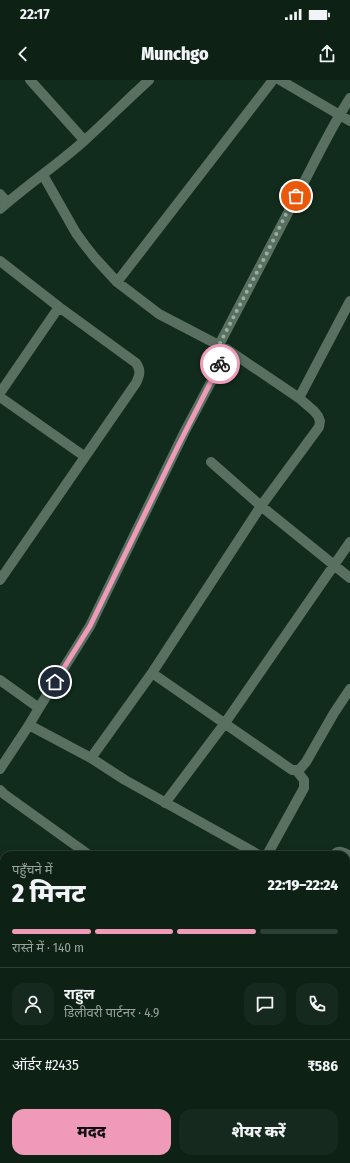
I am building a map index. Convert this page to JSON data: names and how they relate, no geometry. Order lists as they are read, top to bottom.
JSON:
{
  "page": {
    "status": "22:17",
    "header": "Munchgo",
    "heading": ["2 मिनट", "पहुँचने में", "22:19–22:24"],
    "panel": [
      "राहुल",
      "डिलीवरी पार्टनर · 4.9",
      "ऑर्डर #2435",
      "₹586"
    ],
    "bar": "रास्ते में · 140 m",
    "buttons": ["मदद", "शेयर करें"]
  }
}
